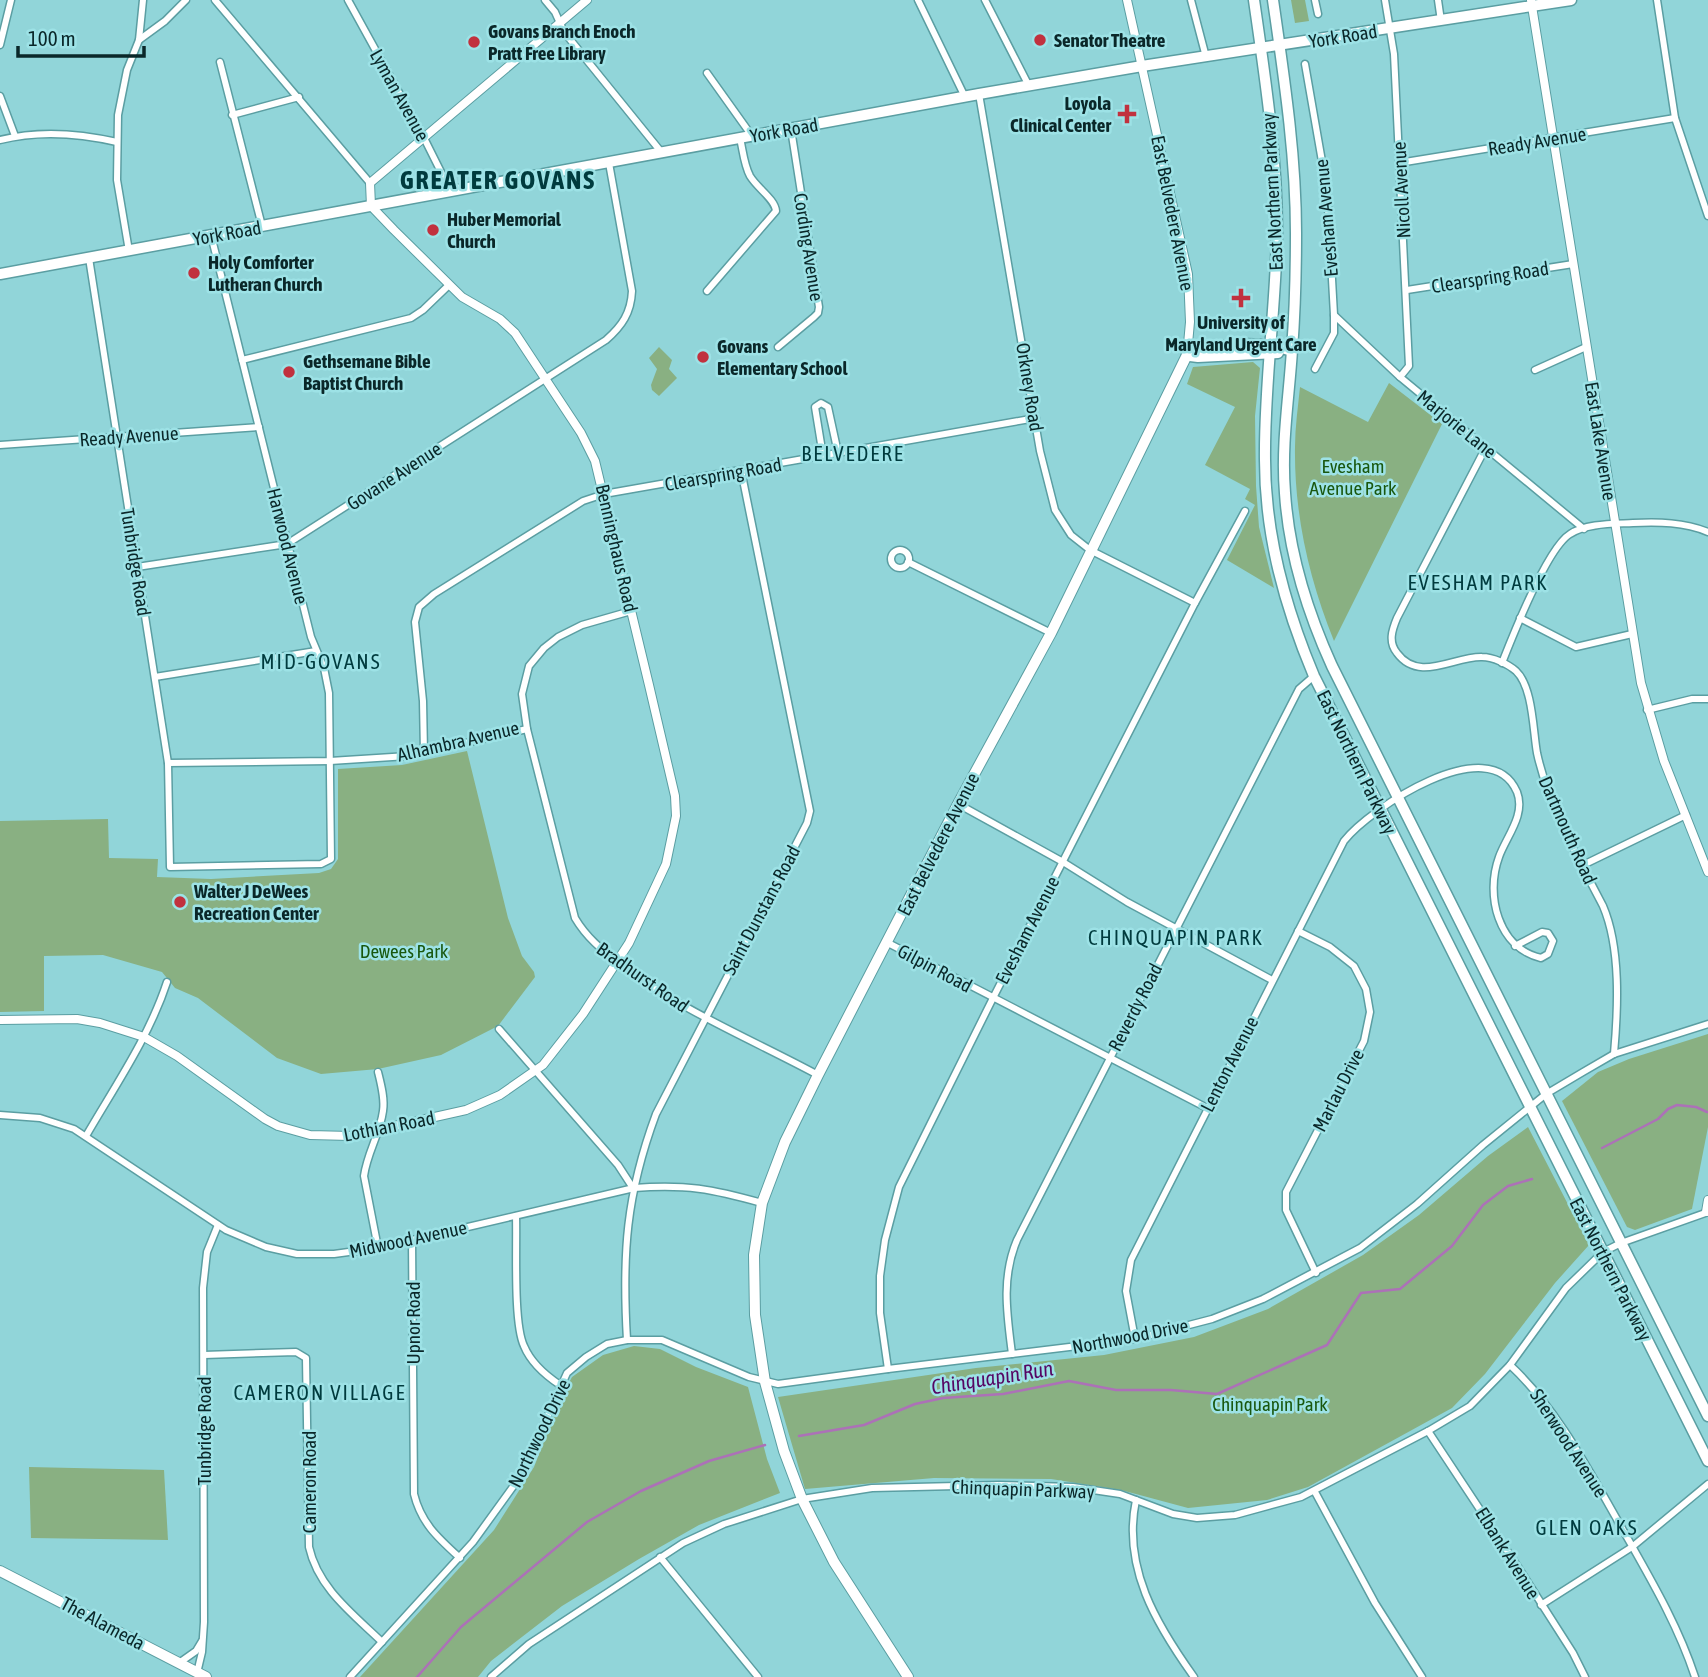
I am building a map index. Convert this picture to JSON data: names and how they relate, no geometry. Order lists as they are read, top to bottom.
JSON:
{
  "streets": {
    "main road": [
      "York Road",
      "East Northern Parkway",
      "East Belvedere Avenue",
      "The Alameda"
    ],
    "street": [
      "Lyman Avenue",
      "Ready Avenue",
      "Nicoll Avenue",
      "Evesham Avenue",
      "Cording Avenue",
      "Clearspring Road",
      "Orkney Road",
      "Marjorie Lane",
      "East Lake Avenue",
      "Govane Avenue",
      "Harwood Avenue",
      "Benninghaus Road",
      "Tunbridge Road",
      "Alhambra Avenue",
      "Dartmouth Road",
      "Saint Dunstans Road",
      "Gilpin Road",
      "Bradhurst Road",
      "Reverdy Road",
      "Lenton Avenue",
      "Marlau Drive",
      "Lothian Road",
      "Midwood Avenue",
      "Upnor Road",
      "Northwood Drive",
      "Sherwood Avenue",
      "Cameron Road",
      "Chinquapin Parkway",
      "Elbank Avenue"
    ]
  },
  "crossings": [
    ["York Road", "Lyman Avenue"],
    ["York Road", "Nicoll Avenue"],
    ["York Road", "East Northern Parkway"],
    ["York Road", "East Belvedere Avenue"],
    ["York Road", "Cording Avenue"],
    ["York Road", "Orkney Road"],
    ["York Road", "East Lake Avenue"],
    ["York Road", "Govane Avenue"],
    ["York Road", "Harwood Avenue"],
    ["York Road", "Benninghaus Road"],
    ["York Road", "Tunbridge Road"],
    ["Ready Avenue", "Nicoll Avenue"],
    ["Ready Avenue", "East Lake Avenue"],
    ["Ready Avenue", "Harwood Avenue"],
    ["Ready Avenue", "Tunbridge Road"],
    ["Nicoll Avenue", "Clearspring Road"],
    ["Nicoll Avenue", "Marjorie Lane"],
    ["East Northern Parkway", "Reverdy Road"],
    ["East Northern Parkway", "Lenton Avenue"],
    ["East Northern Parkway", "Northwood Drive"],
    ["East Northern Parkway", "Chinquapin Parkway"],
    ["East Belvedere Avenue", "Orkney Road"],
    ["East Belvedere Avenue", "Gilpin Road"],
    ["East Belvedere Avenue", "Bradhurst Road"],
    ["East Belvedere Avenue", "Midwood Avenue"],
    ["East Belvedere Avenue", "Northwood Drive"],
    ["East Belvedere Avenue", "Chinquapin Parkway"],
    ["Evesham Avenue", "Orkney Road"],
    ["Evesham Avenue", "Marjorie Lane"],
    ["Evesham Avenue", "Gilpin Road"],
    ["Evesham Avenue", "Northwood Drive"],
    ["Clearspring Road", "Orkney Road"],
    ["Clearspring Road", "East Lake Avenue"],
    ["Clearspring Road", "Benninghaus Road"],
    ["Clearspring Road", "Alhambra Avenue"],
    ["Clearspring Road", "Saint Dunstans Road"],
    ["Govane Avenue", "Harwood Avenue"],
    ["Govane Avenue", "Benninghaus Road"],
    ["Govane Avenue", "Tunbridge Road"],
    ["Harwood Avenue", "Tunbridge Road"],
    ["Harwood Avenue", "Alhambra Avenue"],
    ["Benninghaus Road", "Alhambra Avenue"],
    ["Benninghaus Road", "Bradhurst Road"],
    ["Benninghaus Road", "Lothian Road"],
    ["Tunbridge Road", "Alhambra Avenue"],
    ["Tunbridge Road", "Midwood Avenue"],
    ["Tunbridge Road", "Cameron Road"],
    ["Tunbridge Road", "The Alameda"],
    ["Alhambra Avenue", "Bradhurst Road"],
    ["Dartmouth Road", "Northwood Drive"],
    ["Saint Dunstans Road", "Bradhurst Road"],
    ["Saint Dunstans Road", "Midwood Avenue"],
    ["Saint Dunstans Road", "Northwood Drive"],
    ["Gilpin Road", "Reverdy Road"],
    ["Gilpin Road", "Lenton Avenue"],
    ["Bradhurst Road", "Lothian Road"],
    ["Reverdy Road", "Northwood Drive"],
    ["Lenton Avenue", "Marlau Drive"],
    ["Lenton Avenue", "Northwood Drive"],
    ["Marlau Drive", "Northwood Drive"],
    ["Midwood Avenue", "Upnor Road"],
    ["Upnor Road", "Northwood Drive"],
    ["Northwood Drive", "Cameron Road"],
    ["Sherwood Avenue", "Chinquapin Parkway"],
    ["Chinquapin Parkway", "Elbank Avenue"]
  ],
  "districts": [
    "GREATER GOVANS",
    "BELVEDERE",
    "EVESHAM PARK",
    "MID-GOVANS",
    "CHINQUAPIN PARK",
    "CAMERON VILLAGE",
    "GLEN OAKS"
  ],
  "water": ["Chinquapin Run"],
  "parks": ["Evesham Avenue Park", "Dewees Park", "Chinquapin Park"],
  "places": {
    "other": [
      "Senator Theatre",
      "Govans Branch Enoch Pratt Free Library",
      "Huber Memorial Church",
      "Holy Comforter Lutheran Church",
      "Govans Elementary School",
      "Gethsemane Bible Baptist Church",
      "Walter J DeWees Recreation Center"
    ],
    "health": ["Loyola Clinical Center", "University of Maryland Urgent Care"]
  },
  "scale_bar": "100 m"
}
